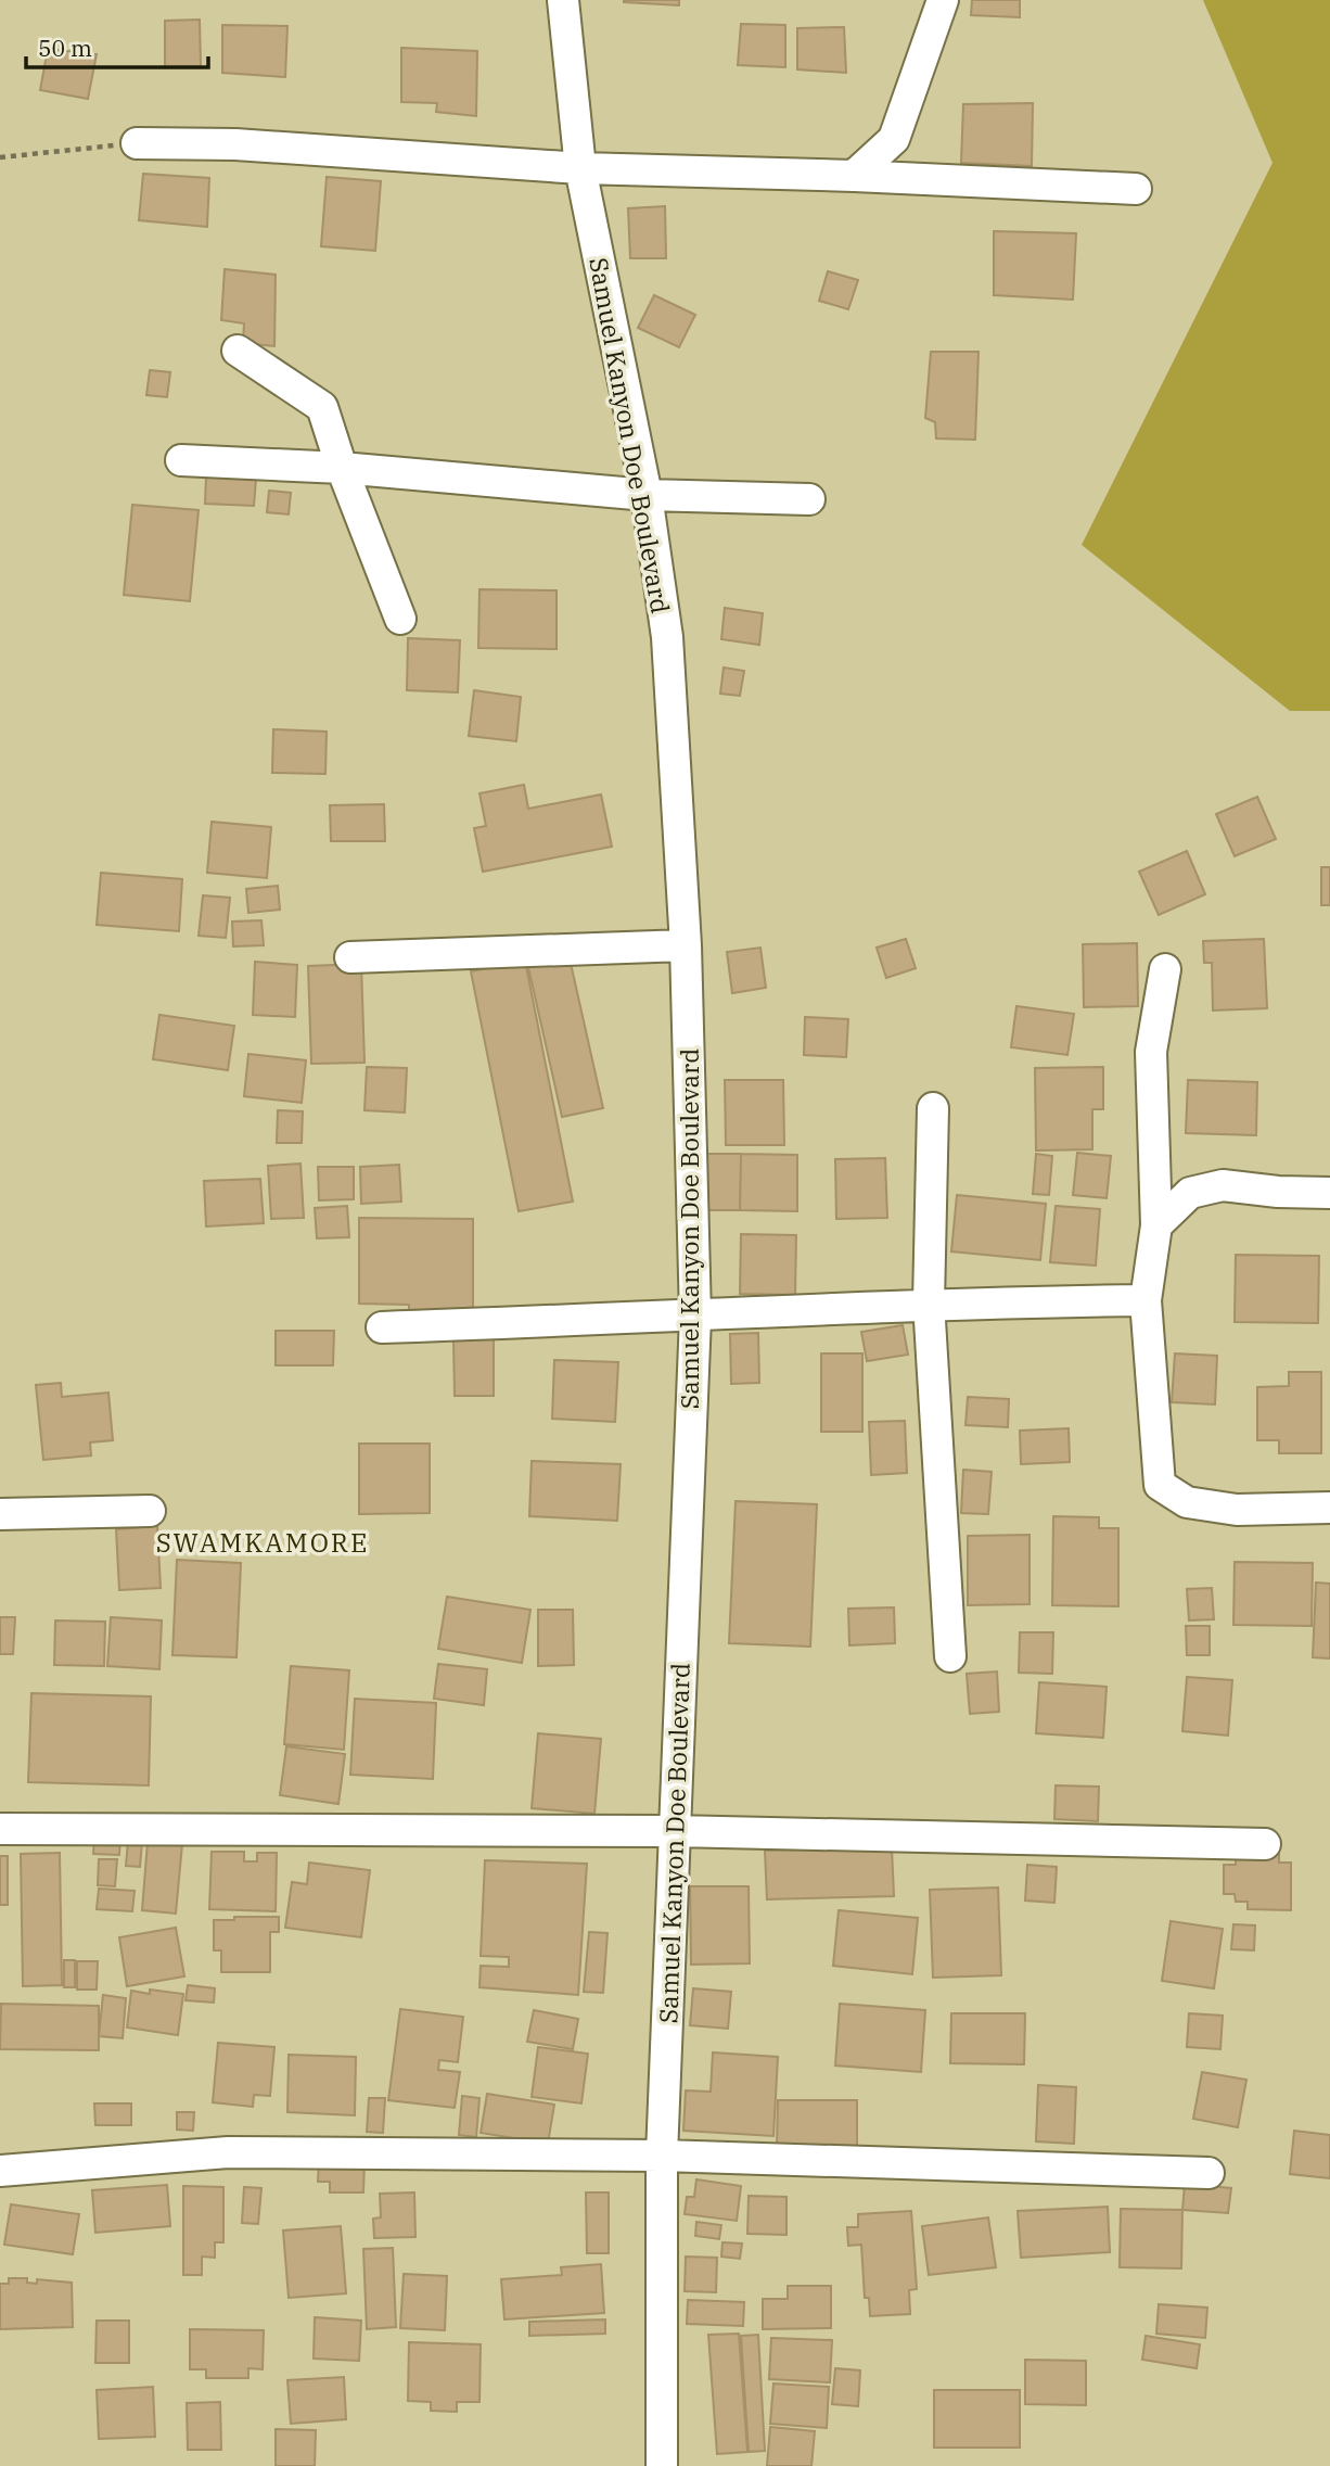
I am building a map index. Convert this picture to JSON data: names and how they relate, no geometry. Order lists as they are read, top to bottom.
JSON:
{
  "streets": {
    "street": ["Samuel Kanyon Doe Boulevard"]
  },
  "districts": ["SWAMKAMORE"],
  "scale_bar": "50 m"
}
